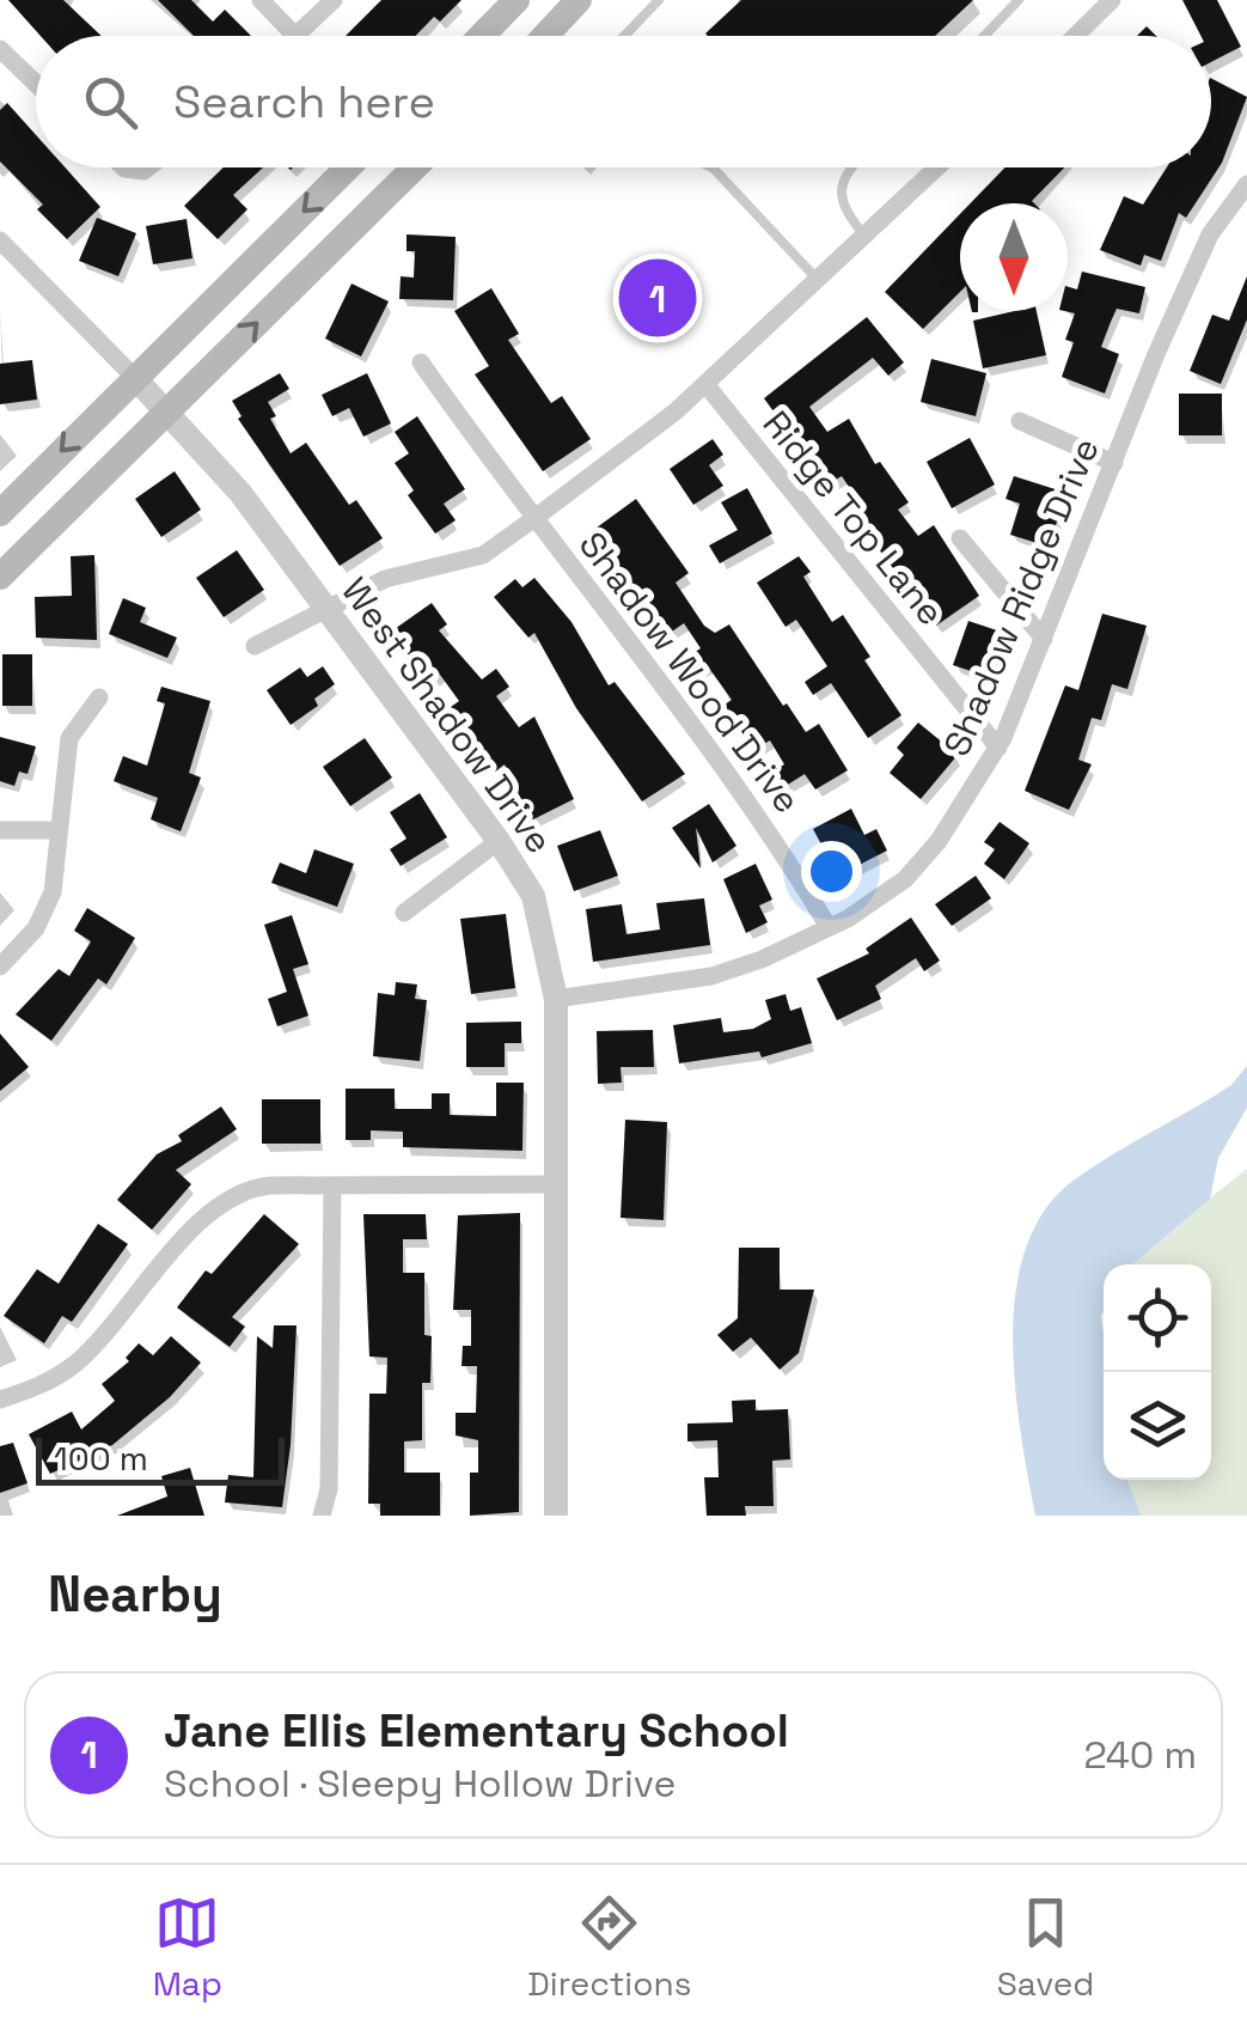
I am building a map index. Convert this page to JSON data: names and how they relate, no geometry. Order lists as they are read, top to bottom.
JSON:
{
  "streets": {
    "street": [
      "Ridge Top Lane",
      "Shadow Ridge Drive",
      "Shadow Wood Drive",
      "West Shadow Drive"
    ]
  },
  "crossings": [
    ["Ridge Top Lane", "Shadow Ridge Drive"],
    ["Shadow Ridge Drive", "Shadow Wood Drive"],
    ["Shadow Ridge Drive", "West Shadow Drive"]
  ],
  "scale_bar": "100 m",
  "north": "bottom",
  "page": {
    "search": "Search here",
    "pins": "1",
    "scale": "100 m",
    "heading": "Nearby",
    "list": [
      {
        "mark": "1",
        "name": "Jane Ellis Elementary School",
        "note": "School · Sleepy Hollow Drive",
        "value": "240 m"
      }
    ],
    "nav": ["Map", "Directions", "Saved"]
  }
}
